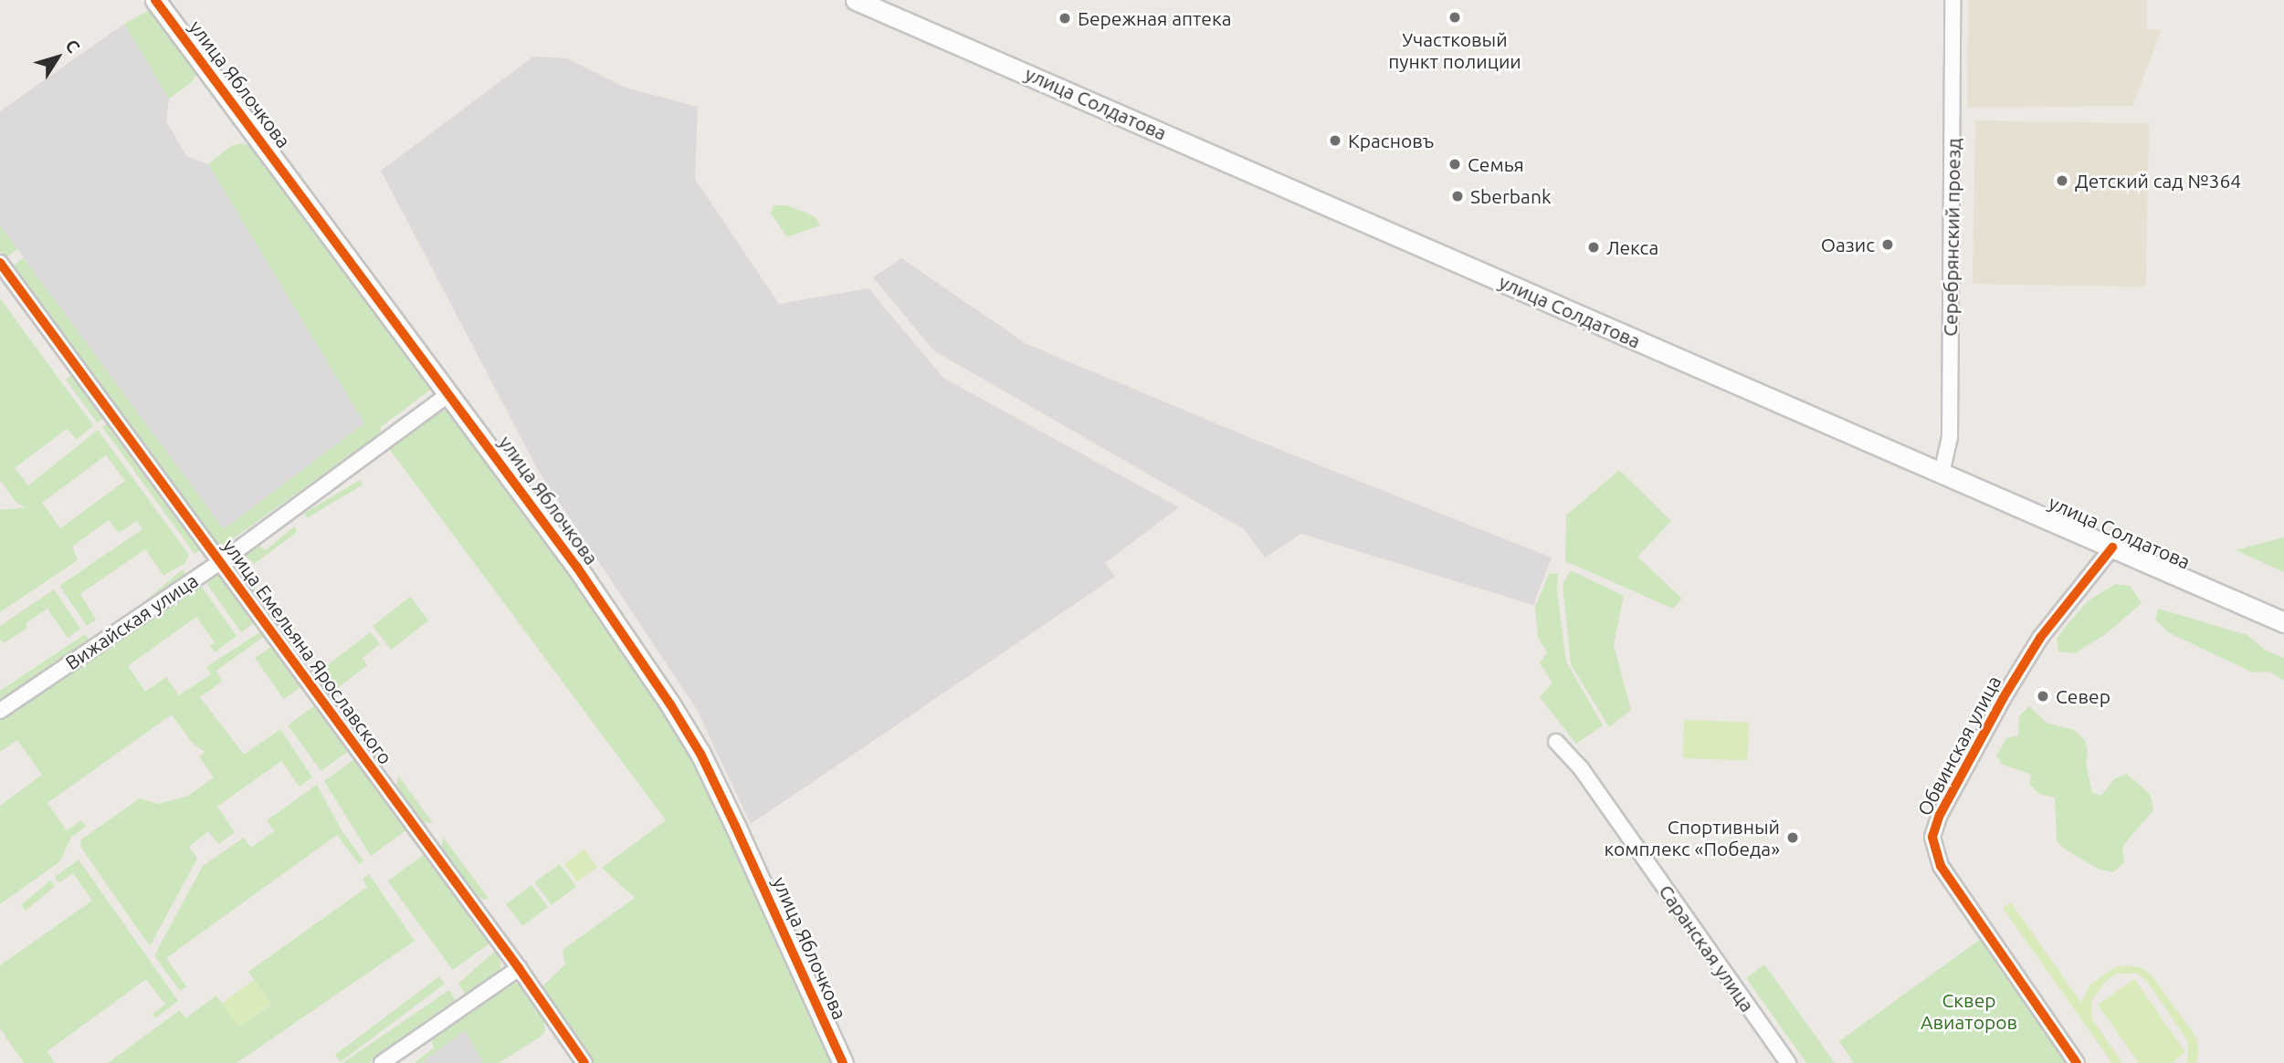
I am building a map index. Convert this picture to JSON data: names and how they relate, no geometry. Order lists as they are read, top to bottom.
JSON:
{
  "streets": {
    "main road": ["улица Яблочкова", "улица Солдатова"],
    "street": [
      "Серебрянский проезд",
      "Вижайская улица",
      "улица Емельяна Ярославского",
      "Обвинская улица",
      "Саранская улица"
    ]
  },
  "crossings": [
    ["улица Яблочкова", "Вижайская улица"],
    ["улица Солдатова", "Серебрянский проезд"],
    ["улица Солдатова", "Обвинская улица"],
    ["Вижайская улица", "улица Емельяна Ярославского"]
  ],
  "parks": ["Сквер Авиаторов"],
  "places": [
    "Участковый пункт полиции",
    "Бережная аптека",
    "Красновъ",
    "Семья",
    "Детский сад №364",
    "Sberbank",
    "Оазис",
    "Лекса",
    "Север",
    "Спортивный комплекс «Победа»"
  ],
  "north": "top right"
}
